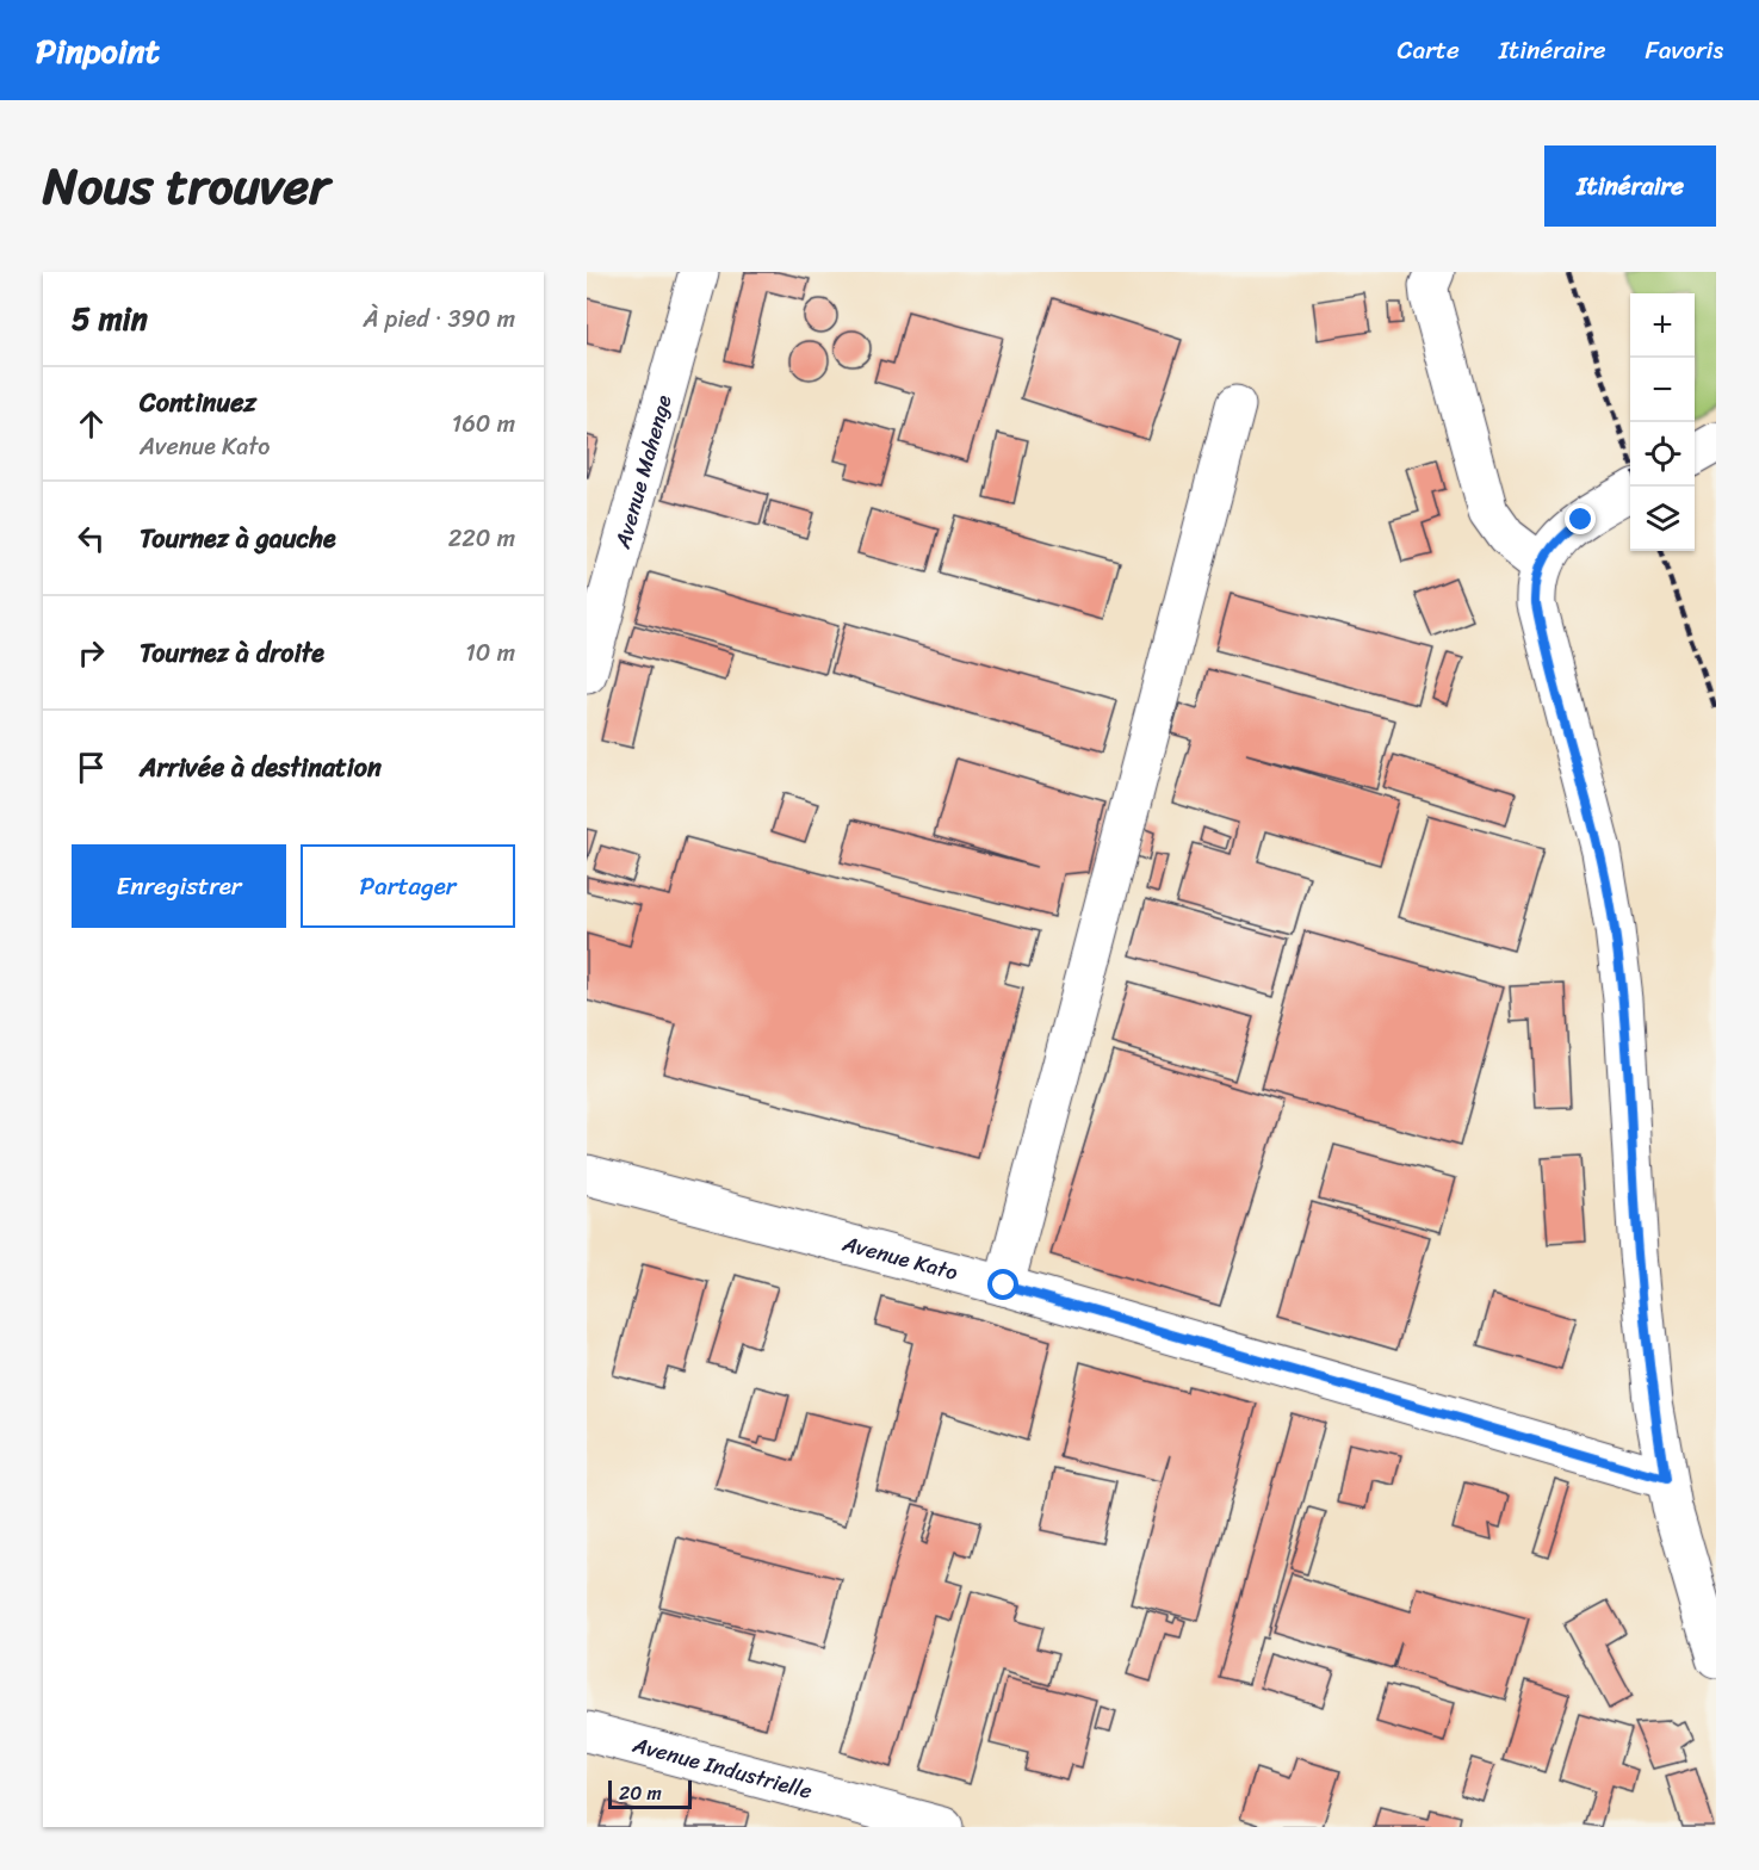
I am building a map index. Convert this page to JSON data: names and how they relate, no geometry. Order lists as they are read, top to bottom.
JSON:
{
  "streets": {
    "street": ["Avenue Mahenge", "Avenue Kato", "Avenue Industrielle"]
  },
  "scale_bar": "20 m",
  "page": {
    "header": "Pinpoint",
    "nav": ["Carte", "Itinéraire", "Favoris"],
    "title": "Nous trouver",
    "buttons": [
      "Itinéraire",
      ["Enregistrer", "Partager"]
    ],
    "heading": ["5 min", "À pied · 390 m"],
    "map_buttons": ["+", "−"],
    "list": [
      ["Continuez", "Avenue Kato", "160 m"],
      ["Tournez à gauche", "220 m"],
      ["Tournez à droite", "10 m"],
      "Arrivée à destination"
    ],
    "scale": "20 m"
  }
}
